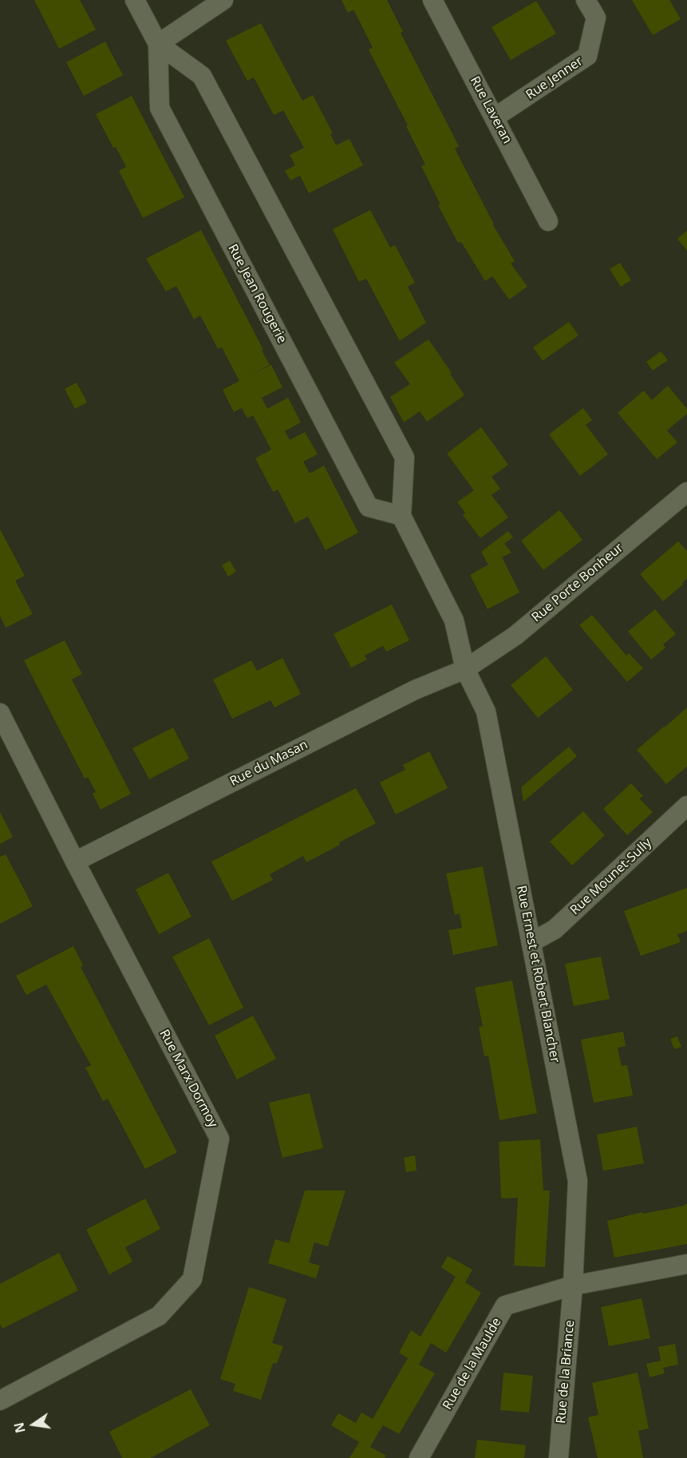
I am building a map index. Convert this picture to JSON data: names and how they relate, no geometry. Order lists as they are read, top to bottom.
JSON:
{
  "streets": {
    "street": [
      "Rue Jenner",
      "Rue Laveran",
      "Rue Jean Rougerie",
      "Rue Porte Bonheur",
      "Rue du Masan",
      "Rue Mounet-Sully",
      "Rue Ernest et Robert Blancher",
      "Rue Marx Dormoy",
      "Rue de la Maulde",
      "Rue de la Briance"
    ]
  },
  "crossings": [
    ["Rue Jenner", "Rue Laveran"],
    ["Rue Jean Rougerie", "Rue Porte Bonheur"],
    ["Rue Jean Rougerie", "Rue du Masan"],
    ["Rue Jean Rougerie", "Rue Ernest et Robert Blancher"],
    ["Rue Porte Bonheur", "Rue du Masan"],
    ["Rue Porte Bonheur", "Rue Ernest et Robert Blancher"],
    ["Rue du Masan", "Rue Ernest et Robert Blancher"],
    ["Rue du Masan", "Rue Marx Dormoy"],
    ["Rue Mounet-Sully", "Rue Ernest et Robert Blancher"],
    ["Rue Ernest et Robert Blancher", "Rue de la Maulde"],
    ["Rue Ernest et Robert Blancher", "Rue de la Briance"],
    ["Rue de la Maulde", "Rue de la Briance"]
  ],
  "north": "left"
}
